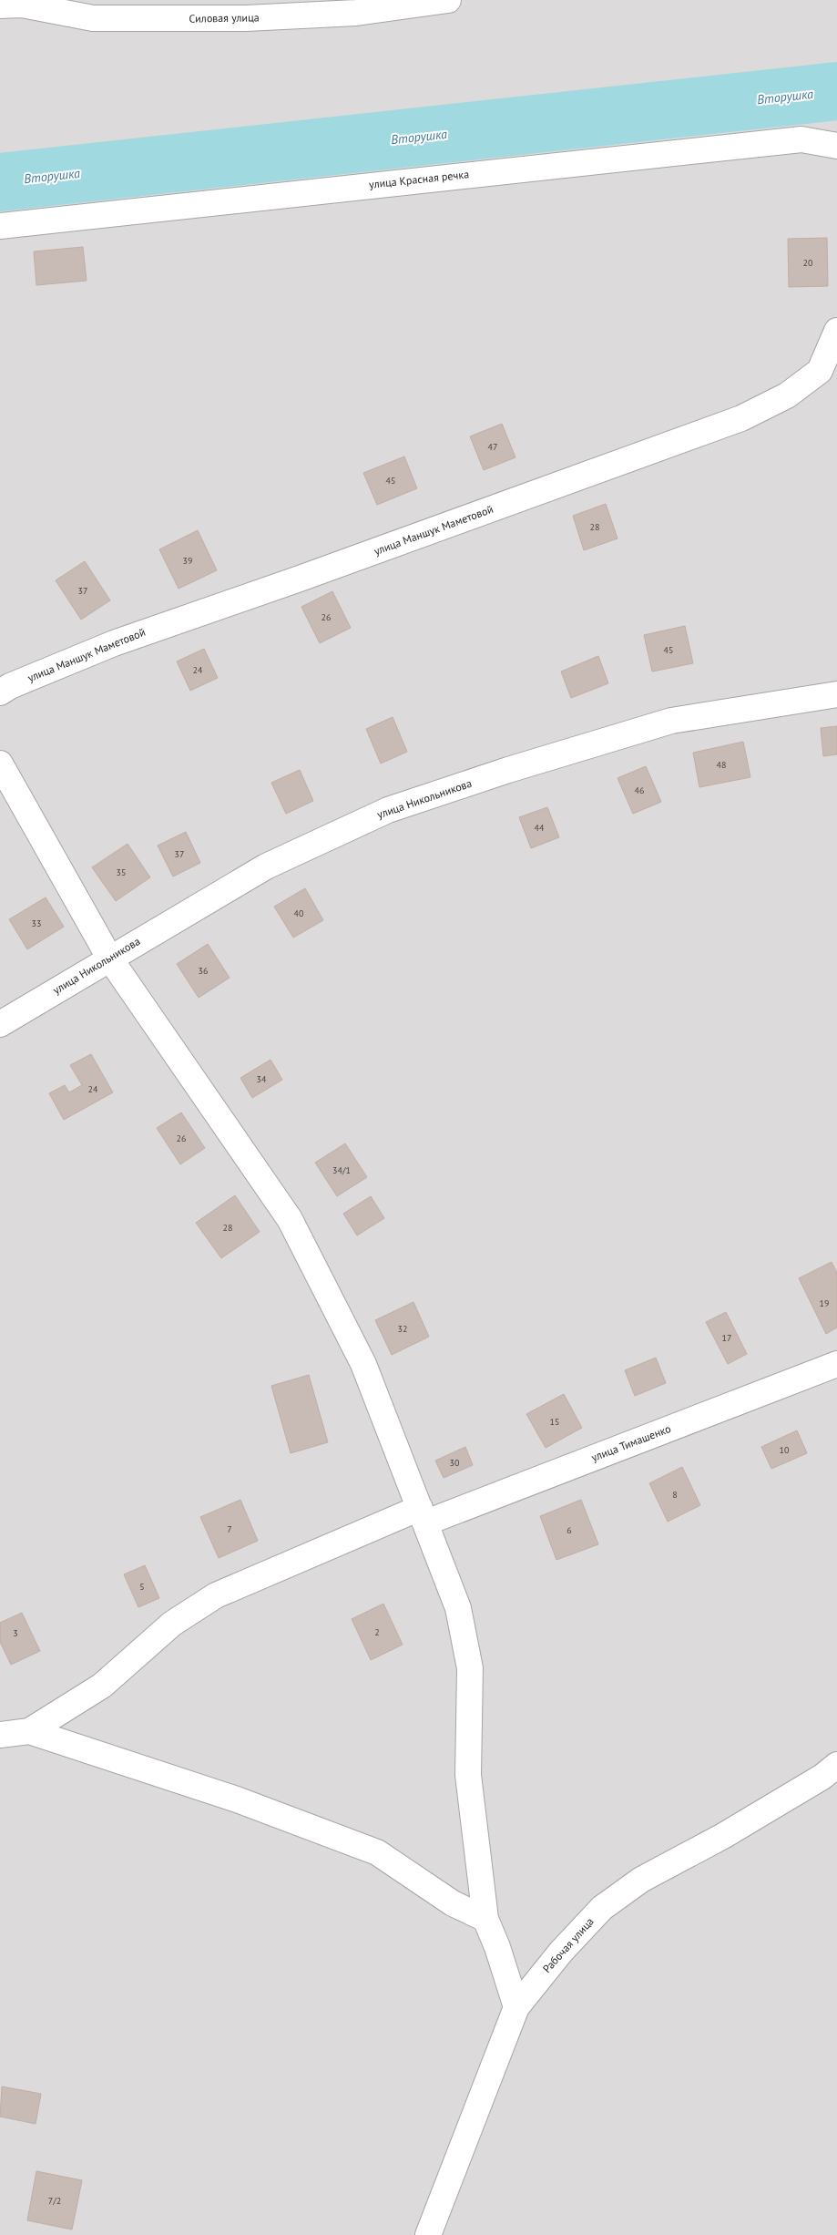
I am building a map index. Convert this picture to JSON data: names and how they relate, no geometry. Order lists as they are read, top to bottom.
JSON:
{
  "streets": {
    "street": [
      "Силовая улица",
      "улица Красная речка",
      "улица Маншук Маметовой",
      "улица Никольникова",
      "улица Тимашенко",
      "Рабочая улица"
    ]
  },
  "water": ["Вторушка"],
  "house_numbers": [
    "20",
    "47",
    "45",
    "28",
    "39",
    "37",
    "26",
    "45",
    "24",
    "48",
    "46",
    "44",
    "37",
    "35",
    "40",
    "33",
    "36",
    "34",
    "24",
    "26",
    "34/1",
    "28",
    "19",
    "32",
    "17",
    "15",
    "10",
    "30",
    "8",
    "7",
    "6",
    "5",
    "2",
    "3",
    "7/2"
  ]
}
